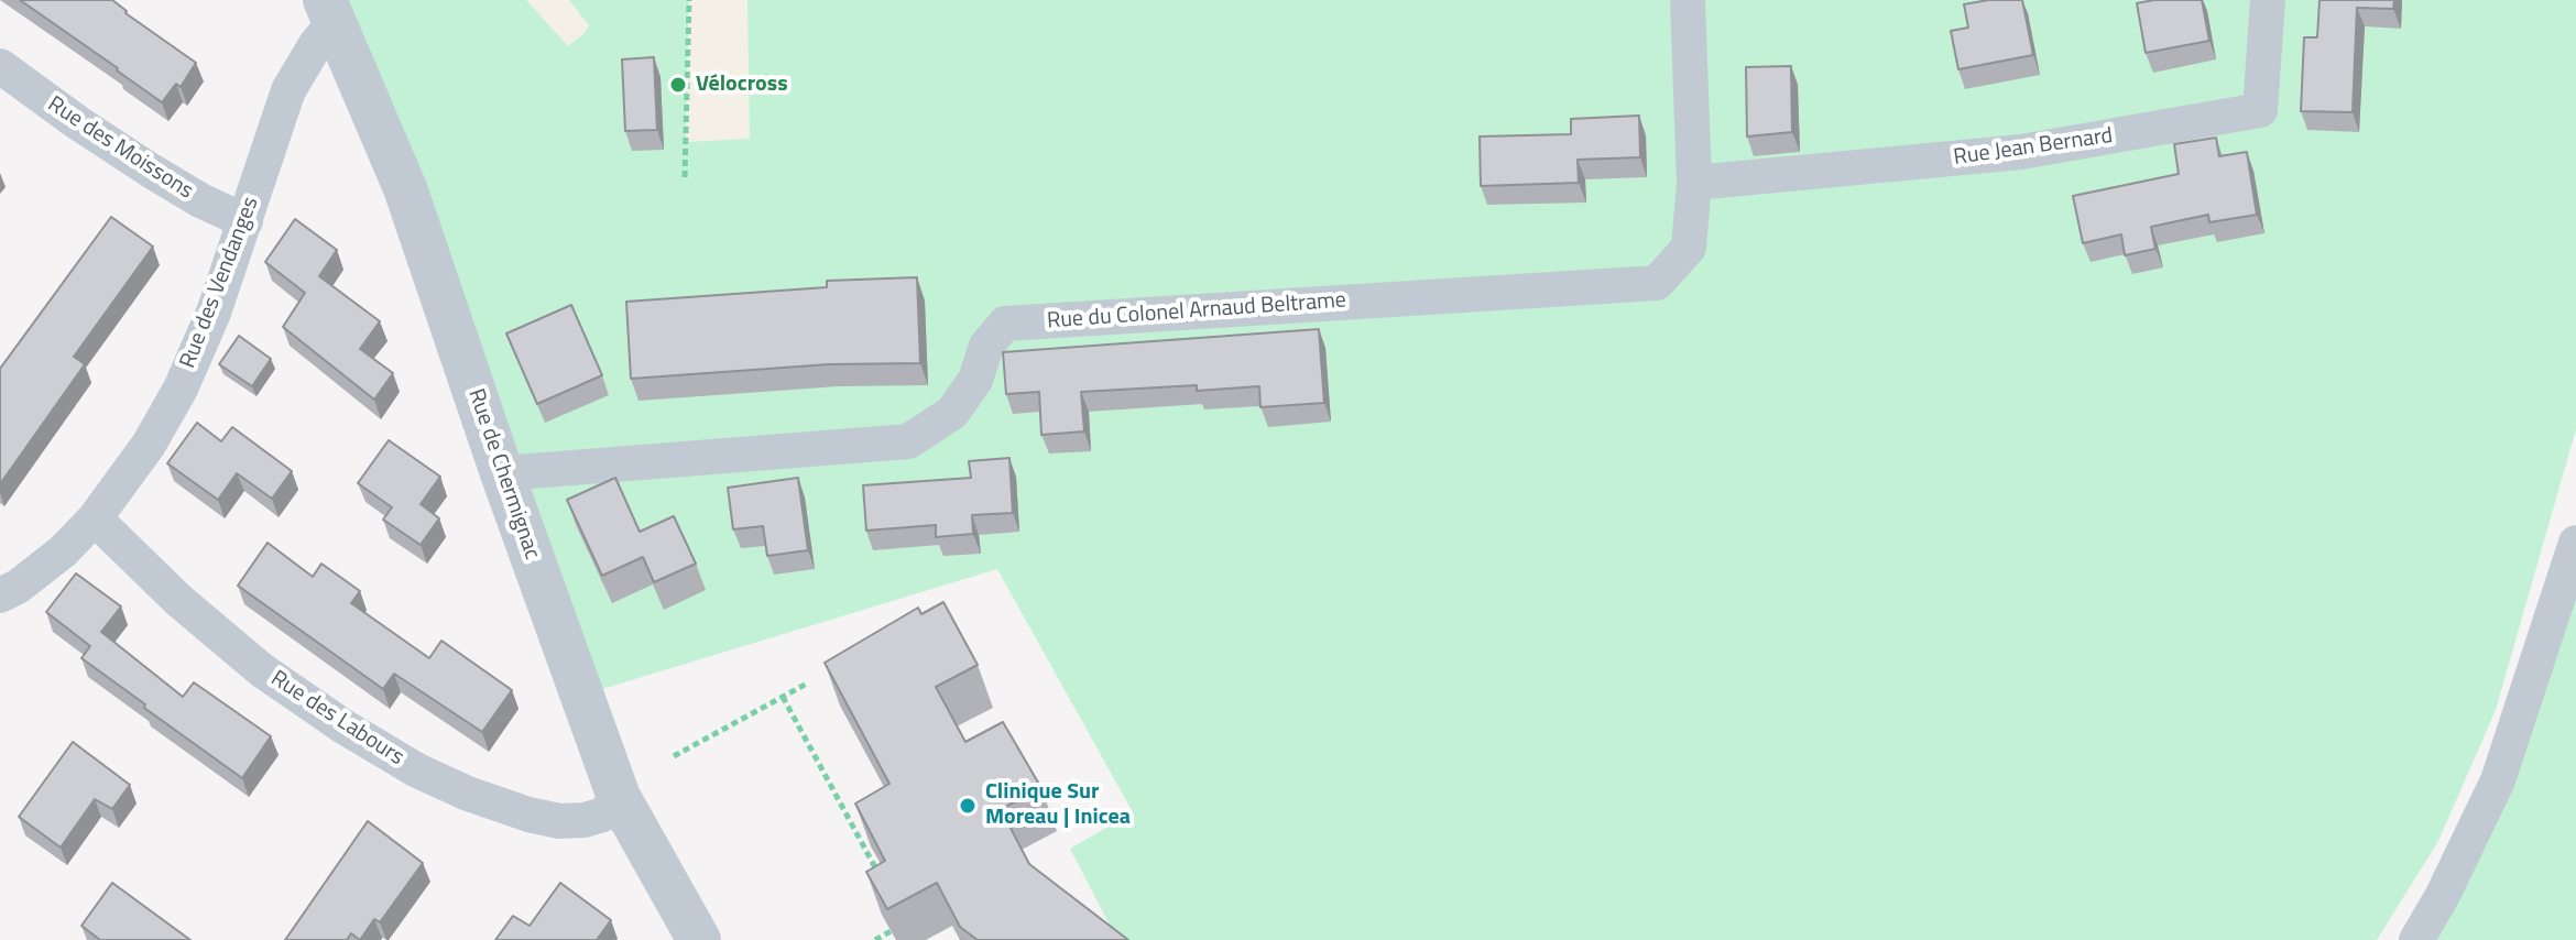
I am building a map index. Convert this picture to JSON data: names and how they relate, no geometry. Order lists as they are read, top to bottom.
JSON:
{
  "streets": {
    "street": [
      "Rue Jean Bernard",
      "Rue des Moissons",
      "Rue des Vendanges",
      "Rue du Colonel Arnaud Beltrame",
      "Rue de Chermignac",
      "Rue des Labours"
    ]
  },
  "crossings": [
    ["Rue Jean Bernard", "Rue du Colonel Arnaud Beltrame"],
    ["Rue des Moissons", "Rue des Vendanges"],
    ["Rue des Vendanges", "Rue de Chermignac"],
    ["Rue des Vendanges", "Rue des Labours"],
    ["Rue du Colonel Arnaud Beltrame", "Rue de Chermignac"],
    ["Rue de Chermignac", "Rue des Labours"]
  ],
  "places": ["Vélocross", "Clinique Sur Moreau | Inicea"]
}
